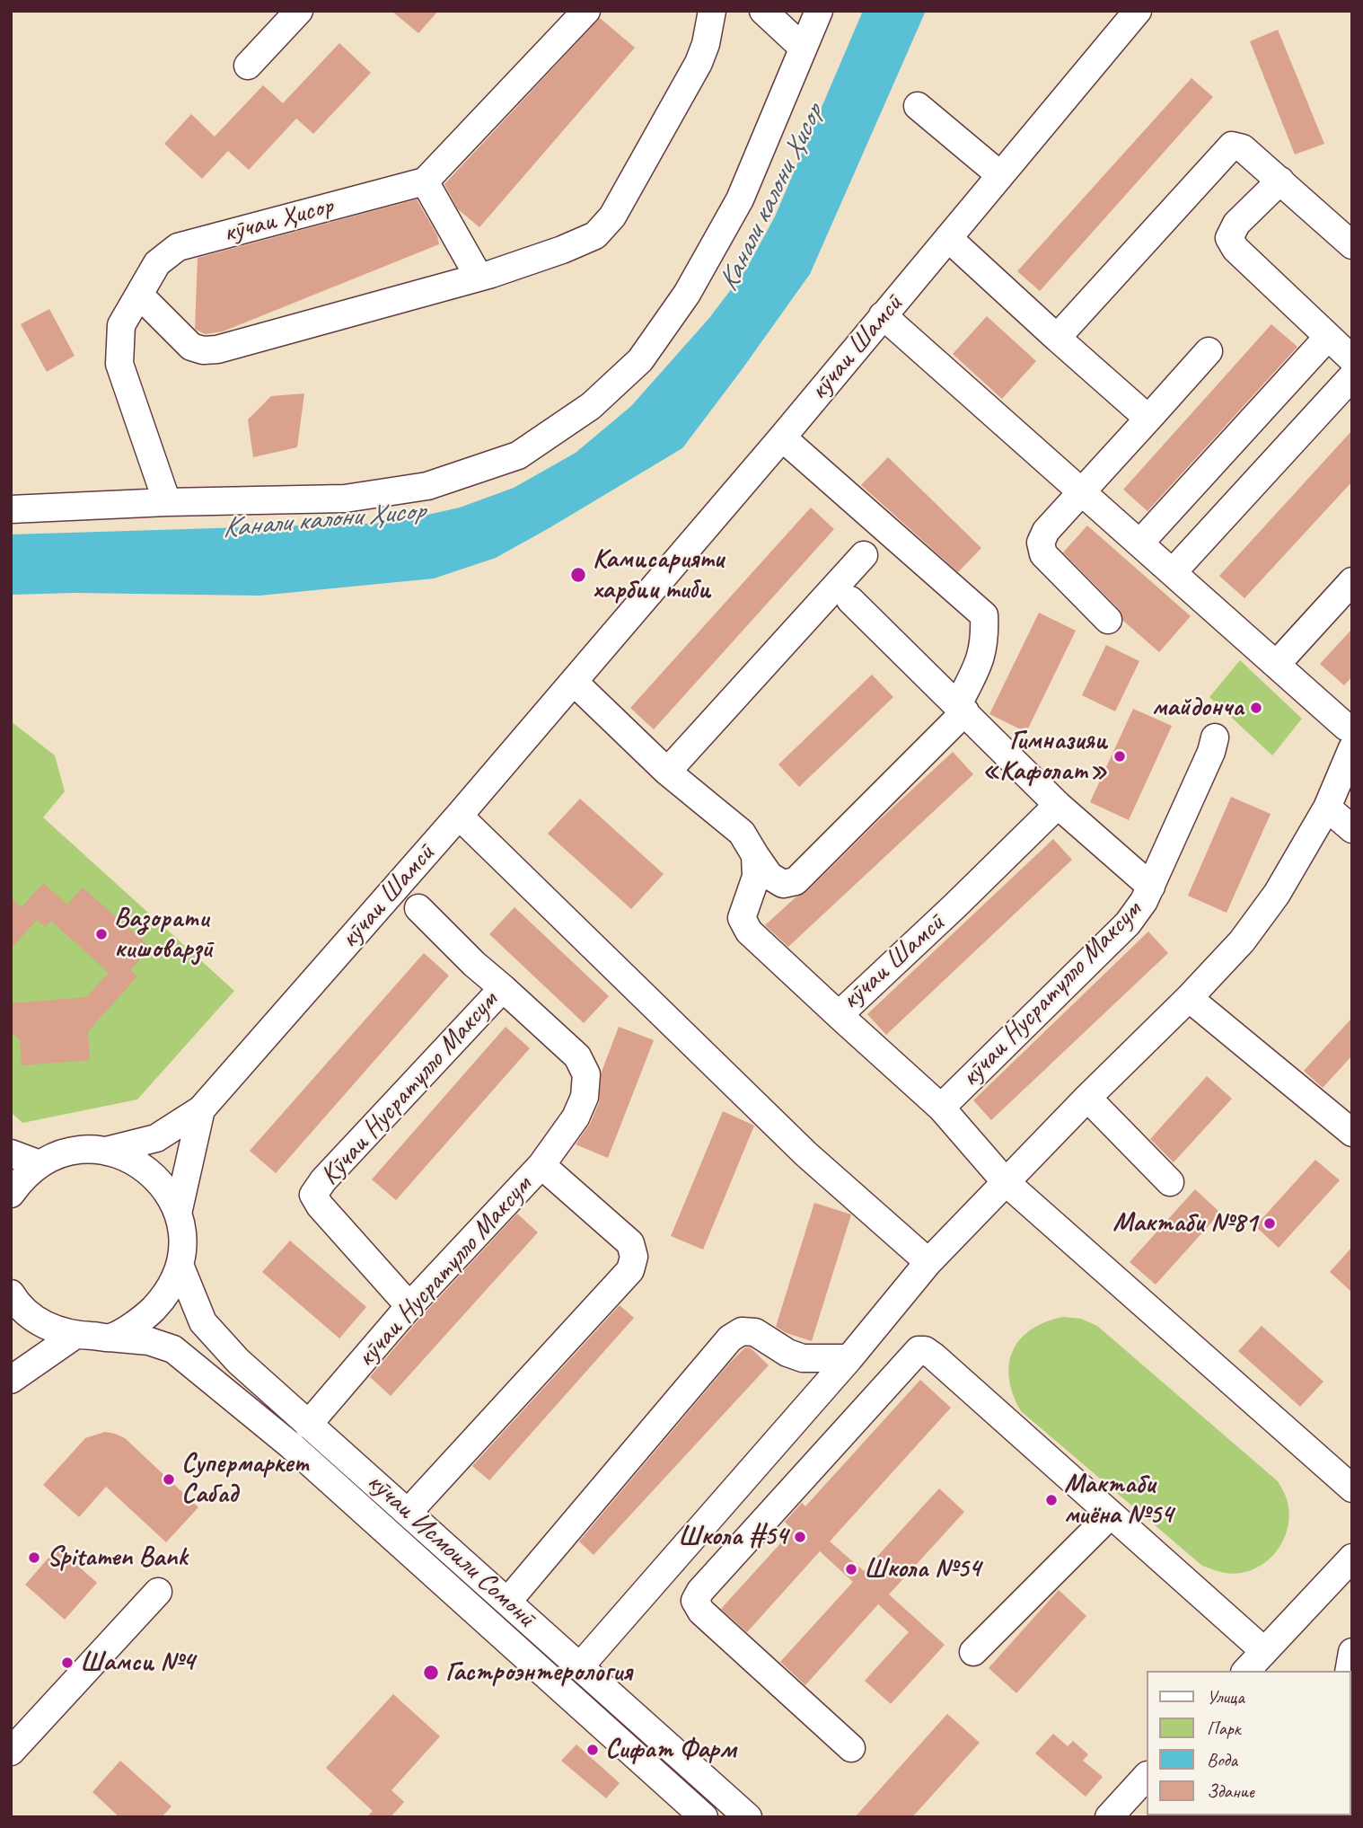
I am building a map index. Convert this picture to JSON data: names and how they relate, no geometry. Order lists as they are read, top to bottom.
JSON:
{
  "streets": {
    "street": [
      "кӯчаи Ҳисор",
      "кӯчаи Шамсӣ",
      "кӯчаи Нусратулло Максум",
      "Кӯчаи Нусратулло Максум",
      "кӯчаи Исмоили Сомонӣ"
    ]
  },
  "crossings": [
    ["кӯчаи Шамсӣ", "кӯчаи Нусратулло Максум"],
    ["кӯчаи Шамсӣ", "кӯчаи Исмоили Сомонӣ"],
    ["кӯчаи Нусратулло Максум", "Кӯчаи Нусратулло Максум"],
    ["кӯчаи Нусратулло Максум", "кӯчаи Исмоили Сомонӣ"]
  ],
  "water": ["Канали калони Ҳисор"],
  "places": [
    "Камисарияти харбии тиби",
    "майдонча",
    "Гимназияи «Кафолат»",
    "Вазорати кишоварзӣ",
    "Мактаби №81",
    "Супермаркет Сабад",
    "Мактаби миёна №54",
    "Школа #54",
    "Spitamen Bank",
    "Школа №54",
    "Шамси №4",
    "Гастроэнтерология",
    "Сифат Фарм"
  ],
  "legend": [
    "Улица",
    "Парк",
    "Вода",
    "Здание"
  ]
}
